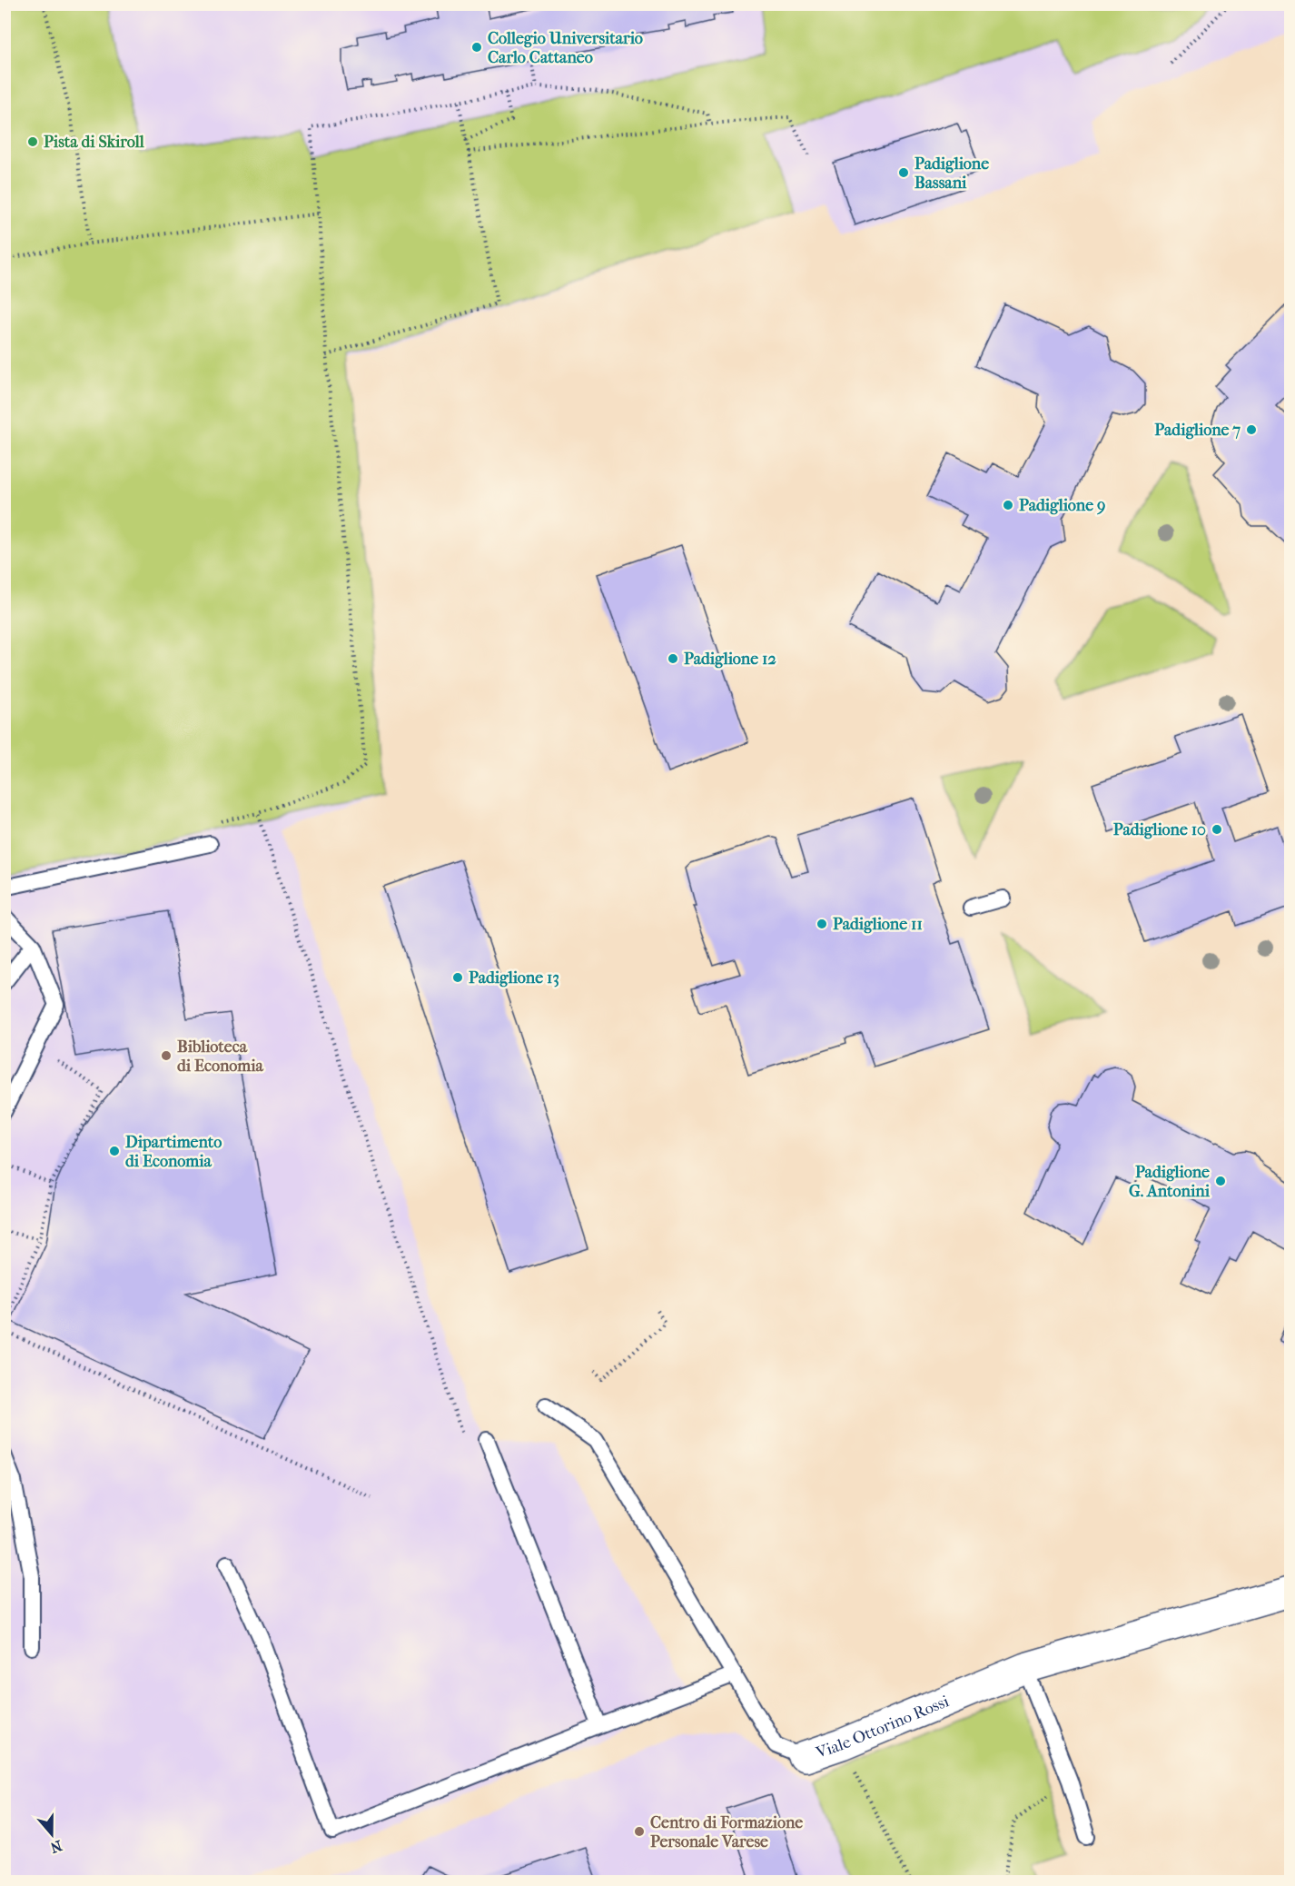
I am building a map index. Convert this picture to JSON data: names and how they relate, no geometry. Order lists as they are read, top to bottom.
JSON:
{
  "streets": {
    "street": ["Viale Ottorino Rossi"]
  },
  "places": [
    "Collegio Universitario Carlo Cattaneo",
    "Pista di Skiroll",
    "Padiglione Bassani",
    "Padiglione 7",
    "Padiglione 9",
    "Padiglione 12",
    "Padiglione 10",
    "Padiglione 11",
    "Padiglione 13",
    "Biblioteca di Economia",
    "Dipartimento di Economia",
    "Padiglione G. Antonini",
    "Centro di Formazione Personale Varese"
  ],
  "north": "bottom"
}
